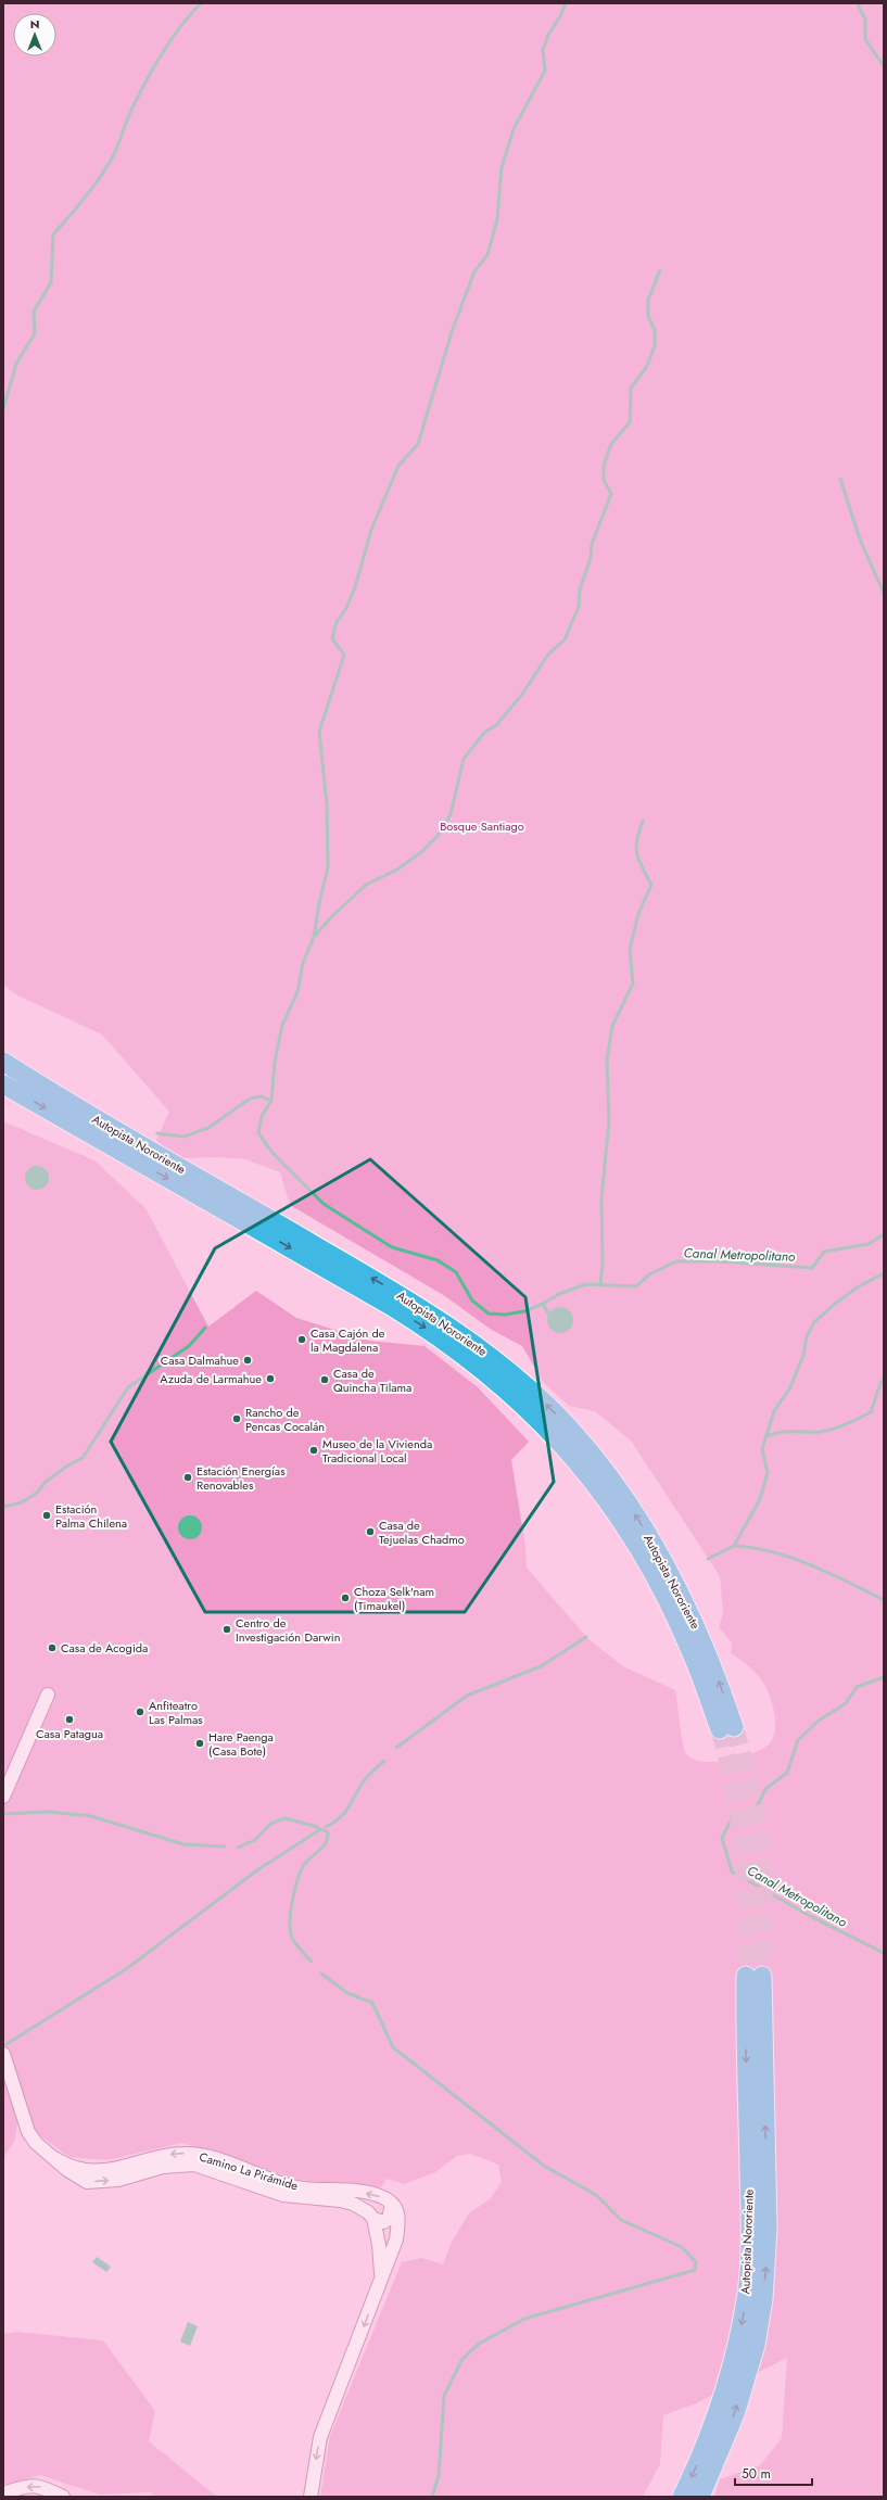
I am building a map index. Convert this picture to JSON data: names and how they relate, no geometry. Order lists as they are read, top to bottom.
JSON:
{
  "streets": {
    "highway": ["Autopista Nororiente"],
    "street": ["Camino La Pirámide"]
  },
  "water": ["Canal Metropolitano"],
  "parks": ["Bosque Santiago"],
  "places": [
    "Casa Cajón de la Magdalena",
    "Casa Dalmahue",
    "Azuda de Larmahue",
    "Casa de Quincha Tilama",
    "Rancho de Pencas Cocalán",
    "Museo de la Vivienda Tradicional Local",
    "Estación Energías Renovables",
    "Estación Palma Chilena",
    "Casa de Tejuelas Chadmo",
    "Choza Selk'nam (Timaukel)",
    "Centro de Investigación Darwin",
    "Casa de Acogida",
    "Anfiteatro Las Palmas",
    "Casa Patagua",
    "Hare Paenga (Casa Bote)"
  ],
  "scale_bar": "50 m",
  "north": "top"
}
